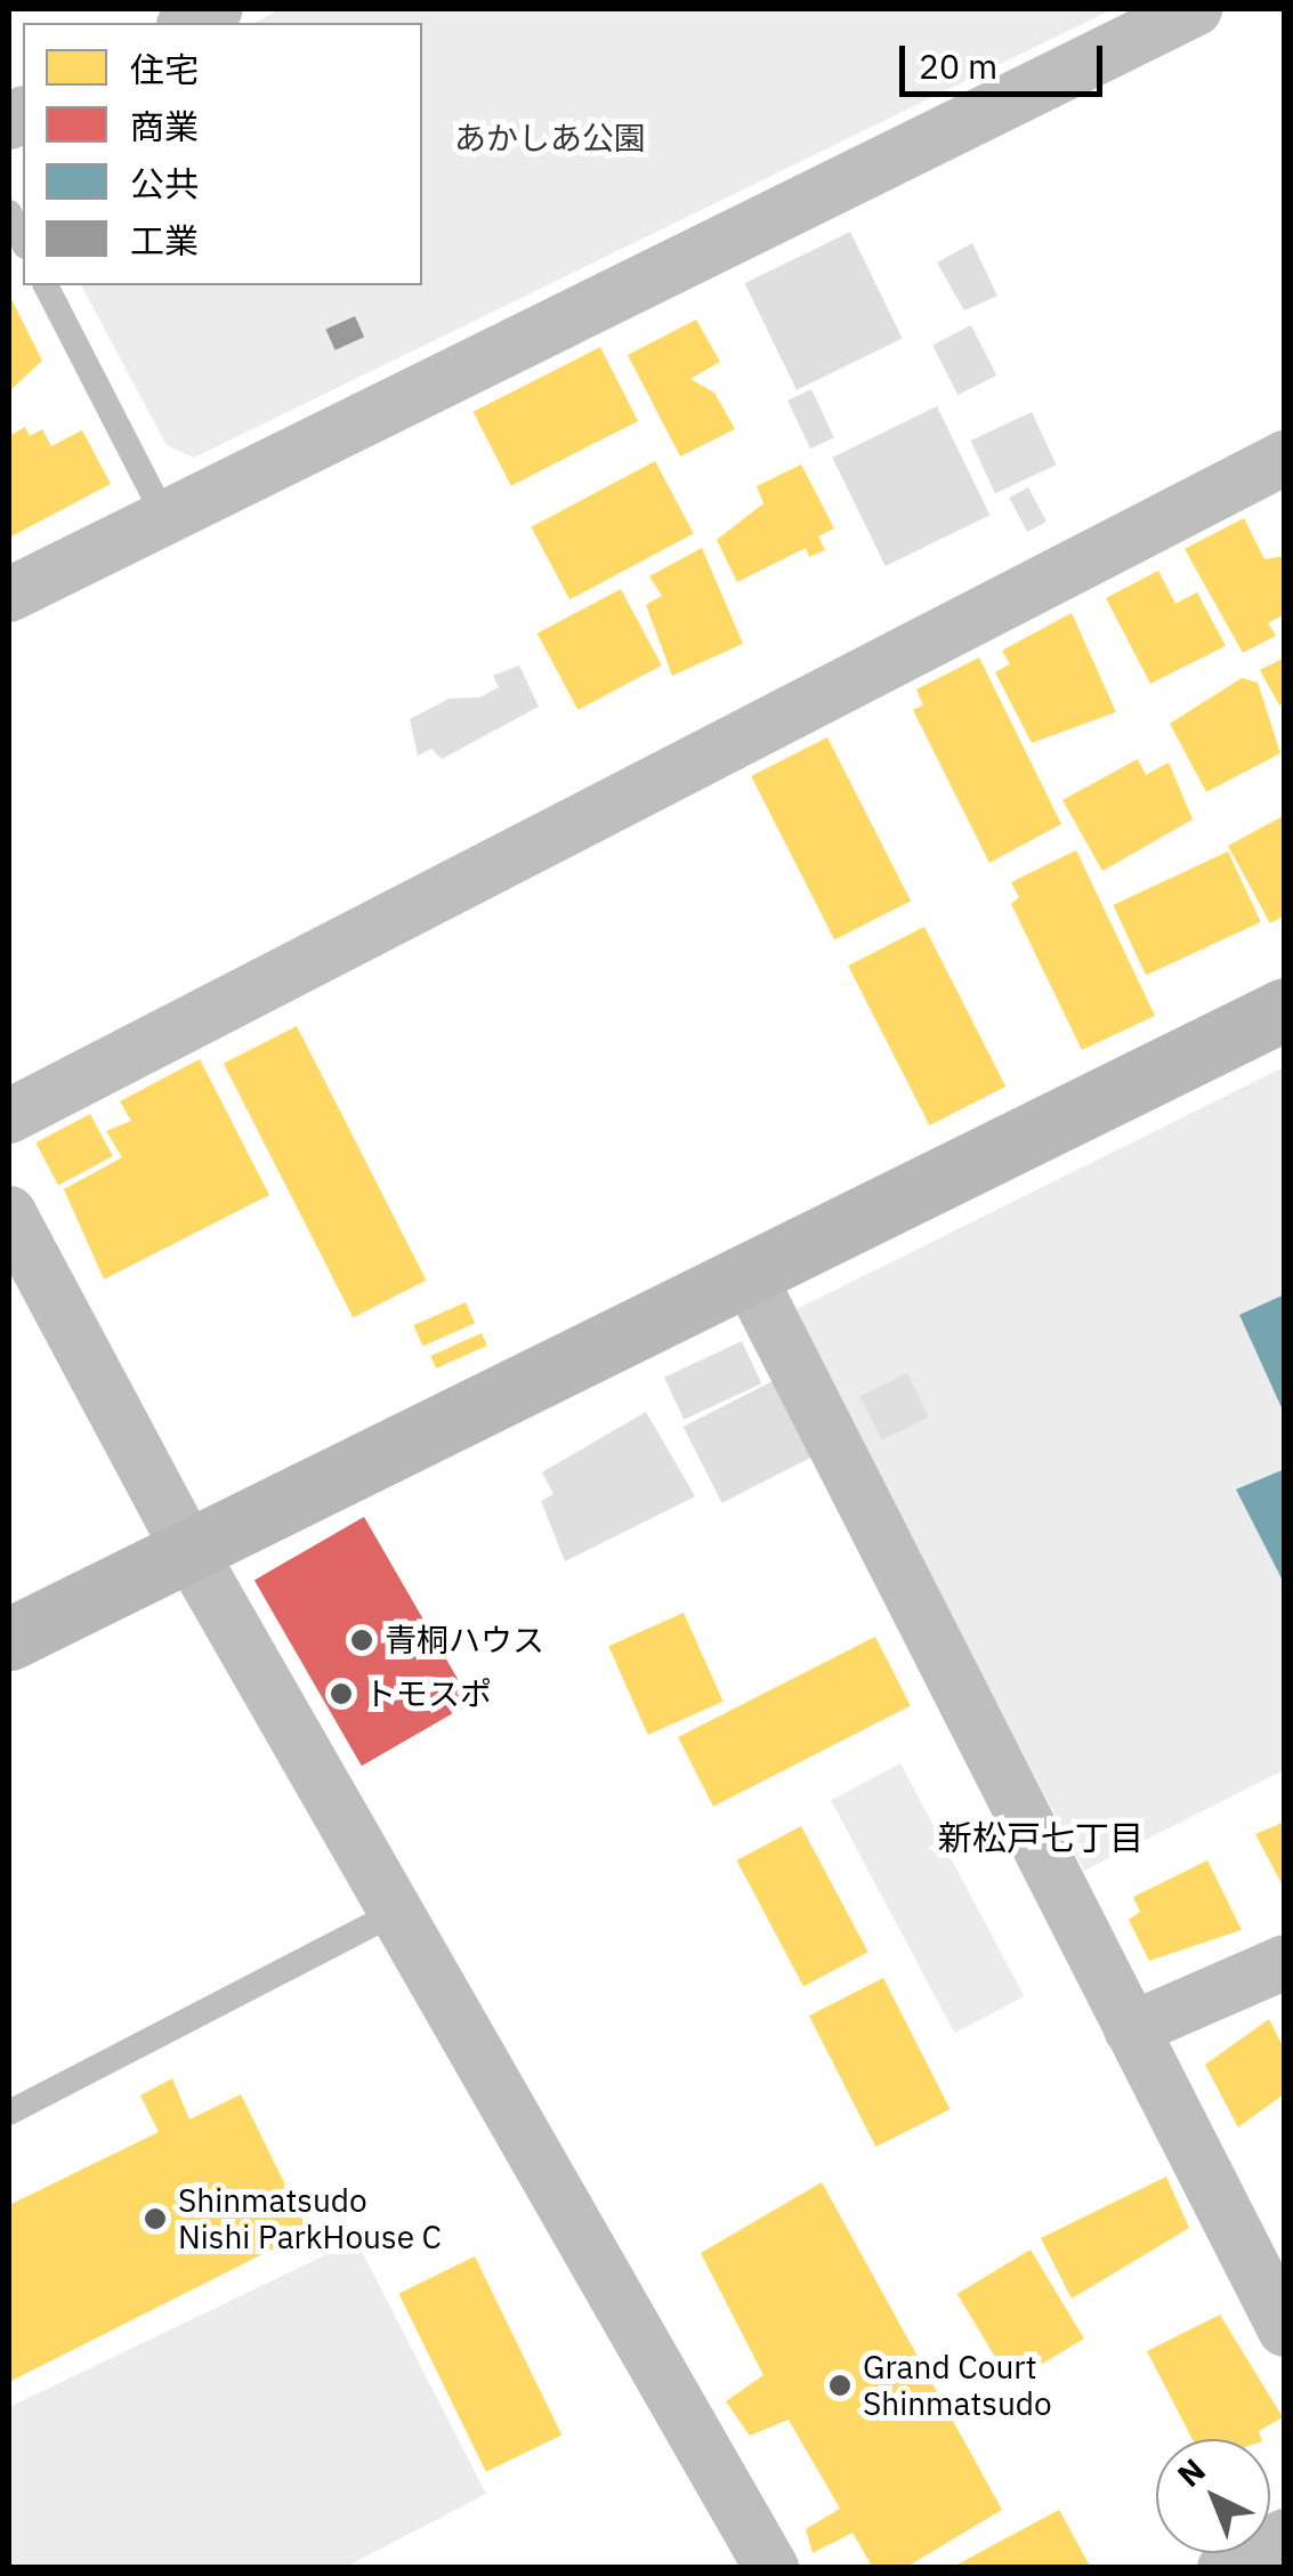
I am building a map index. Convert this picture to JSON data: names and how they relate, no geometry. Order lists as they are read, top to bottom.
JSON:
{
  "districts": ["新松戸七丁目"],
  "parks": ["あかしあ公園"],
  "places": [
    "青桐ハウス",
    "トモスポ",
    "Shinmatsudo Nishi ParkHouse C",
    "Grand Court Shinmatsudo"
  ],
  "legend": [
    "住宅",
    "商業",
    "公共",
    "工業"
  ],
  "scale_bar": "20 m",
  "north": "top left"
}
